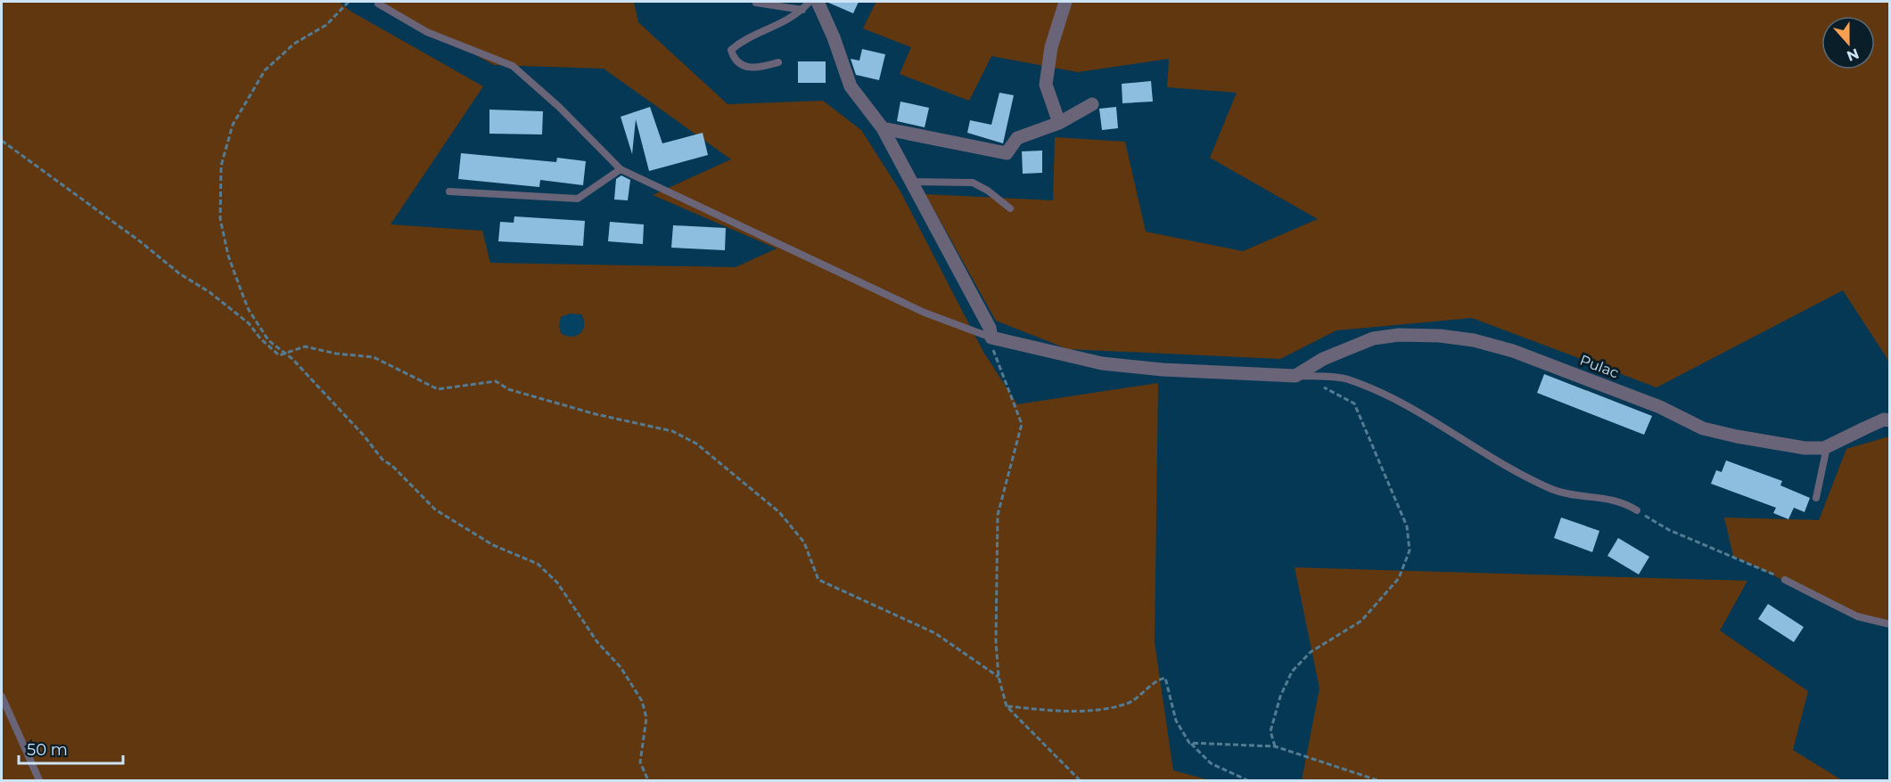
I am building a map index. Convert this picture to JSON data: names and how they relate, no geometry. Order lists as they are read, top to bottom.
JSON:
{
  "streets": {
    "street": ["Pulac"]
  },
  "scale_bar": "50 m",
  "north": "bottom"
}
